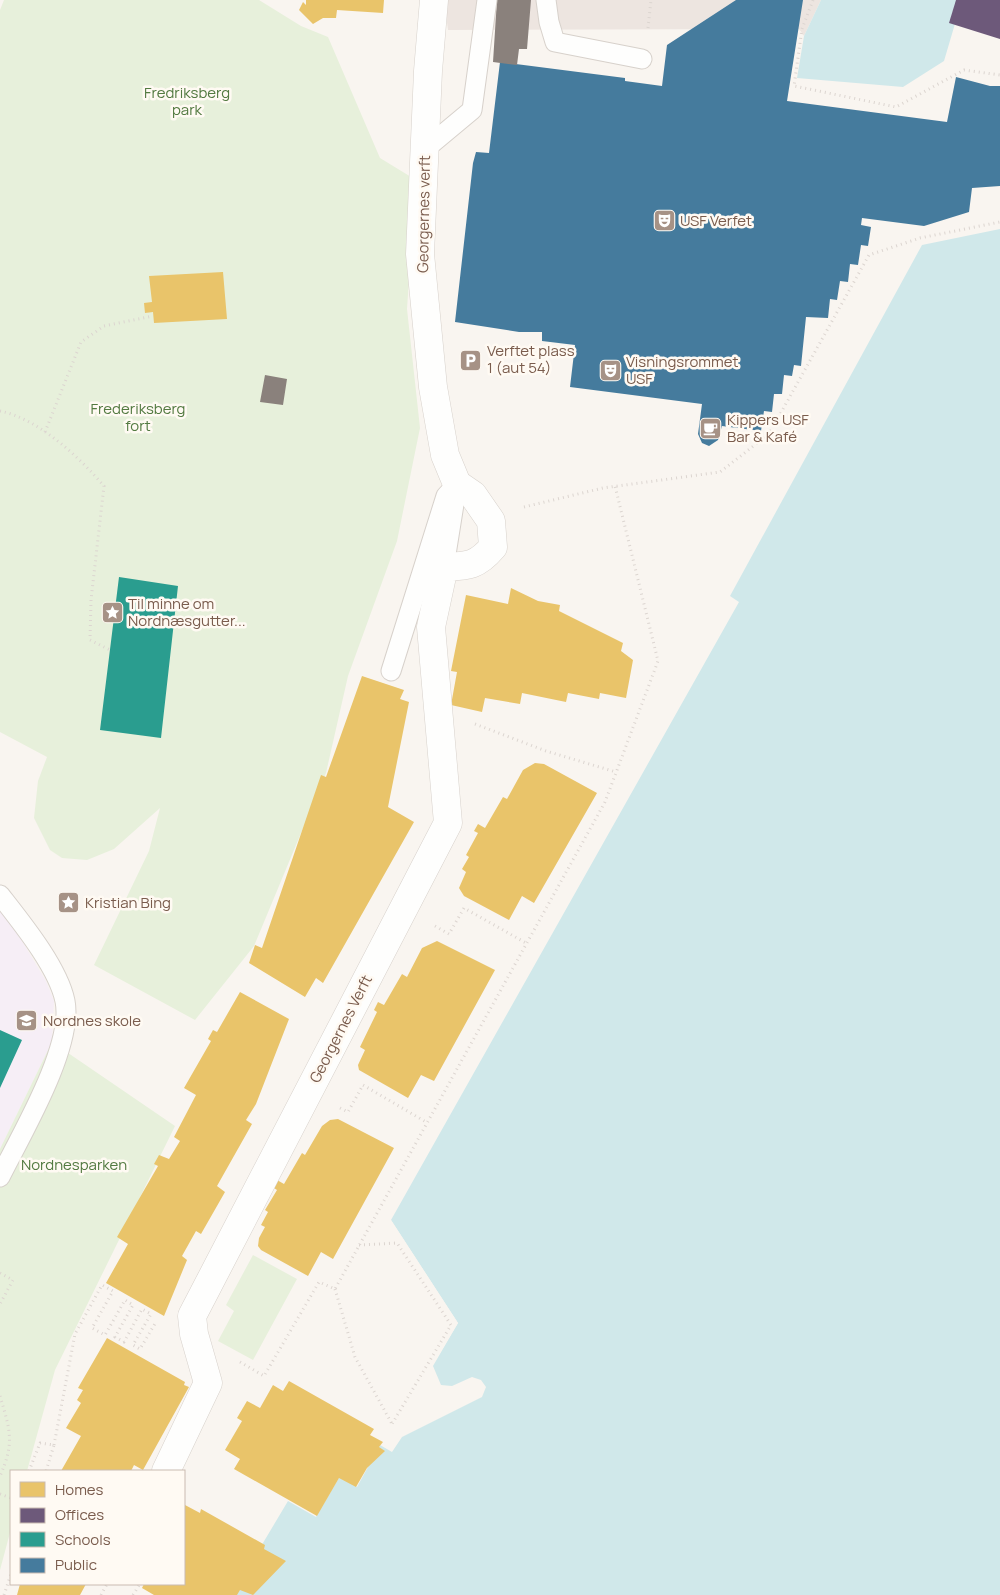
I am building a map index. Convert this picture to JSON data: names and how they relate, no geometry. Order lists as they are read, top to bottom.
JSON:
{
  "streets": {
    "street": ["Georgernes verft", "Georgernes Verft"]
  },
  "crossings": [
    ["Georgernes verft", "Georgernes Verft"]
  ],
  "parks": ["Fredriksberg park", "Frederiksberg fort", "Nordnesparken"],
  "places": {
    "theatre": ["USF Verfet", "Visningsrommet USF"],
    "parking": ["Verftet plass 1 (aut 54)"],
    "cafe": ["Kippers USF Bar & Kafé"],
    "place": ["Til minne om Nordnæsgutter...", "Kristian Bing"],
    "school or university": ["Nordnes skole"]
  },
  "legend": [
    "Homes",
    "Offices",
    "Schools",
    "Public"
  ]
}
